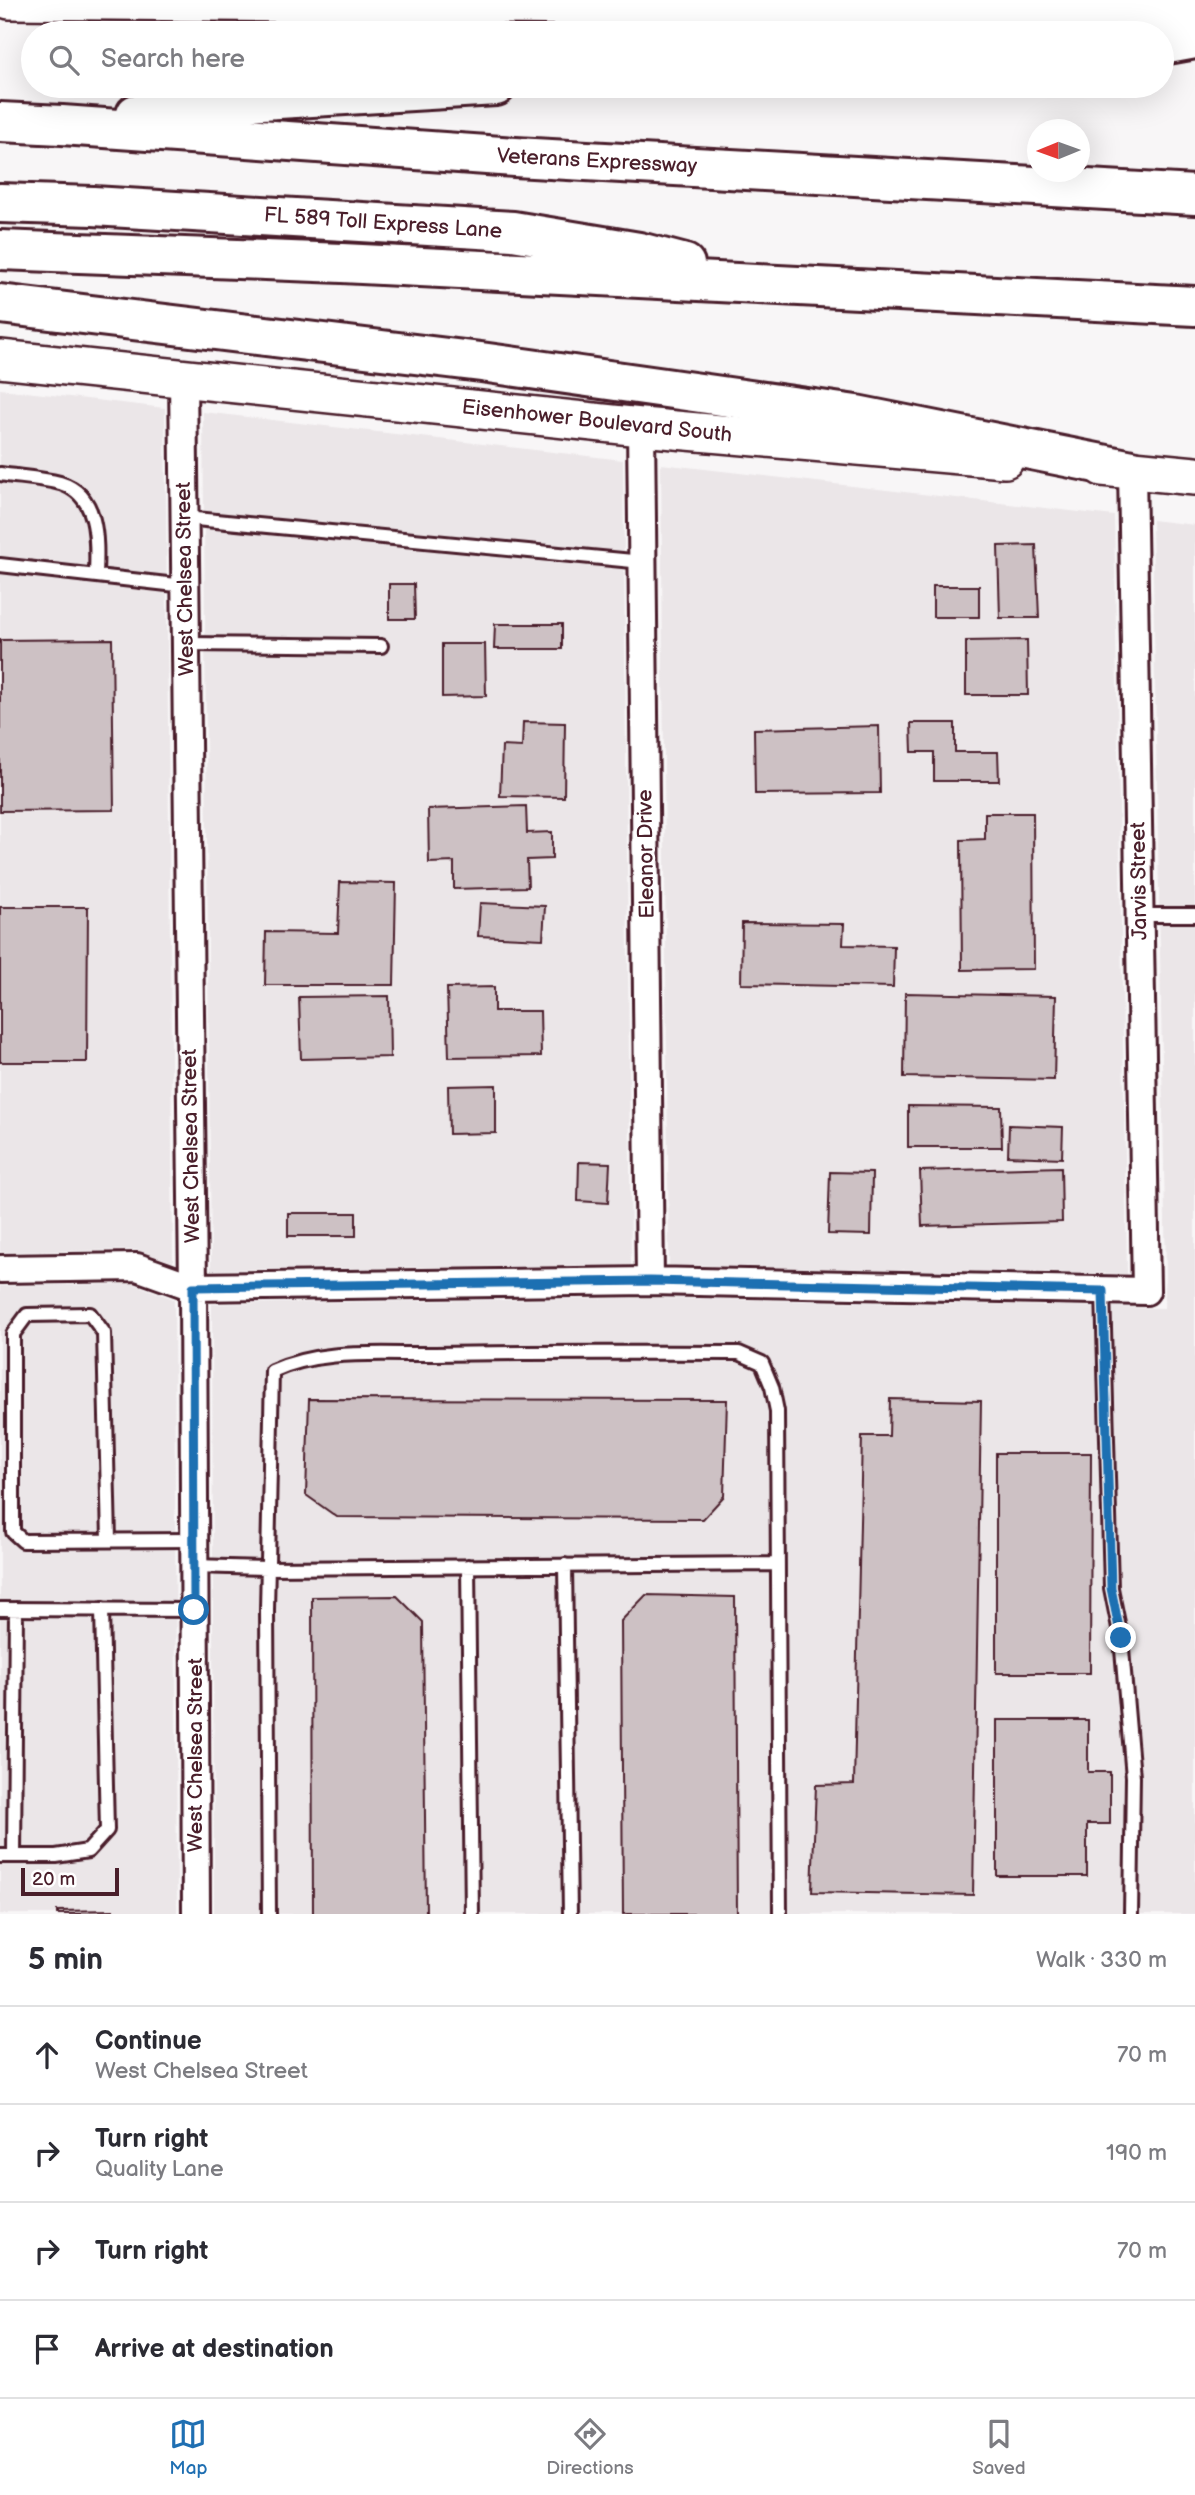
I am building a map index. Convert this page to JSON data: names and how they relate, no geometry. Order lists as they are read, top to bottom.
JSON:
{
  "streets": {
    "highway": ["Veterans Expressway", "FL 589 Toll Express Lane"],
    "main road": ["Eisenhower Boulevard South"],
    "street": ["West Chelsea Street", "Eleanor Drive", "Jarvis Street"]
  },
  "crossings": [
    ["Eisenhower Boulevard South", "West Chelsea Street"],
    ["Eisenhower Boulevard South", "Eleanor Drive"],
    ["Eisenhower Boulevard South", "Jarvis Street"]
  ],
  "scale_bar": "20 m",
  "north": "left",
  "page": {
    "search": "Search here",
    "scale": "20 m",
    "heading": ["5 min", "Walk · 330 m"],
    "list": [
      ["Continue", "West Chelsea Street", "70 m"],
      ["Turn right", "Quality Lane", "190 m"],
      ["Turn right", "70 m"],
      "Arrive at destination"
    ],
    "nav": ["Map", "Directions", "Saved"]
  }
}
